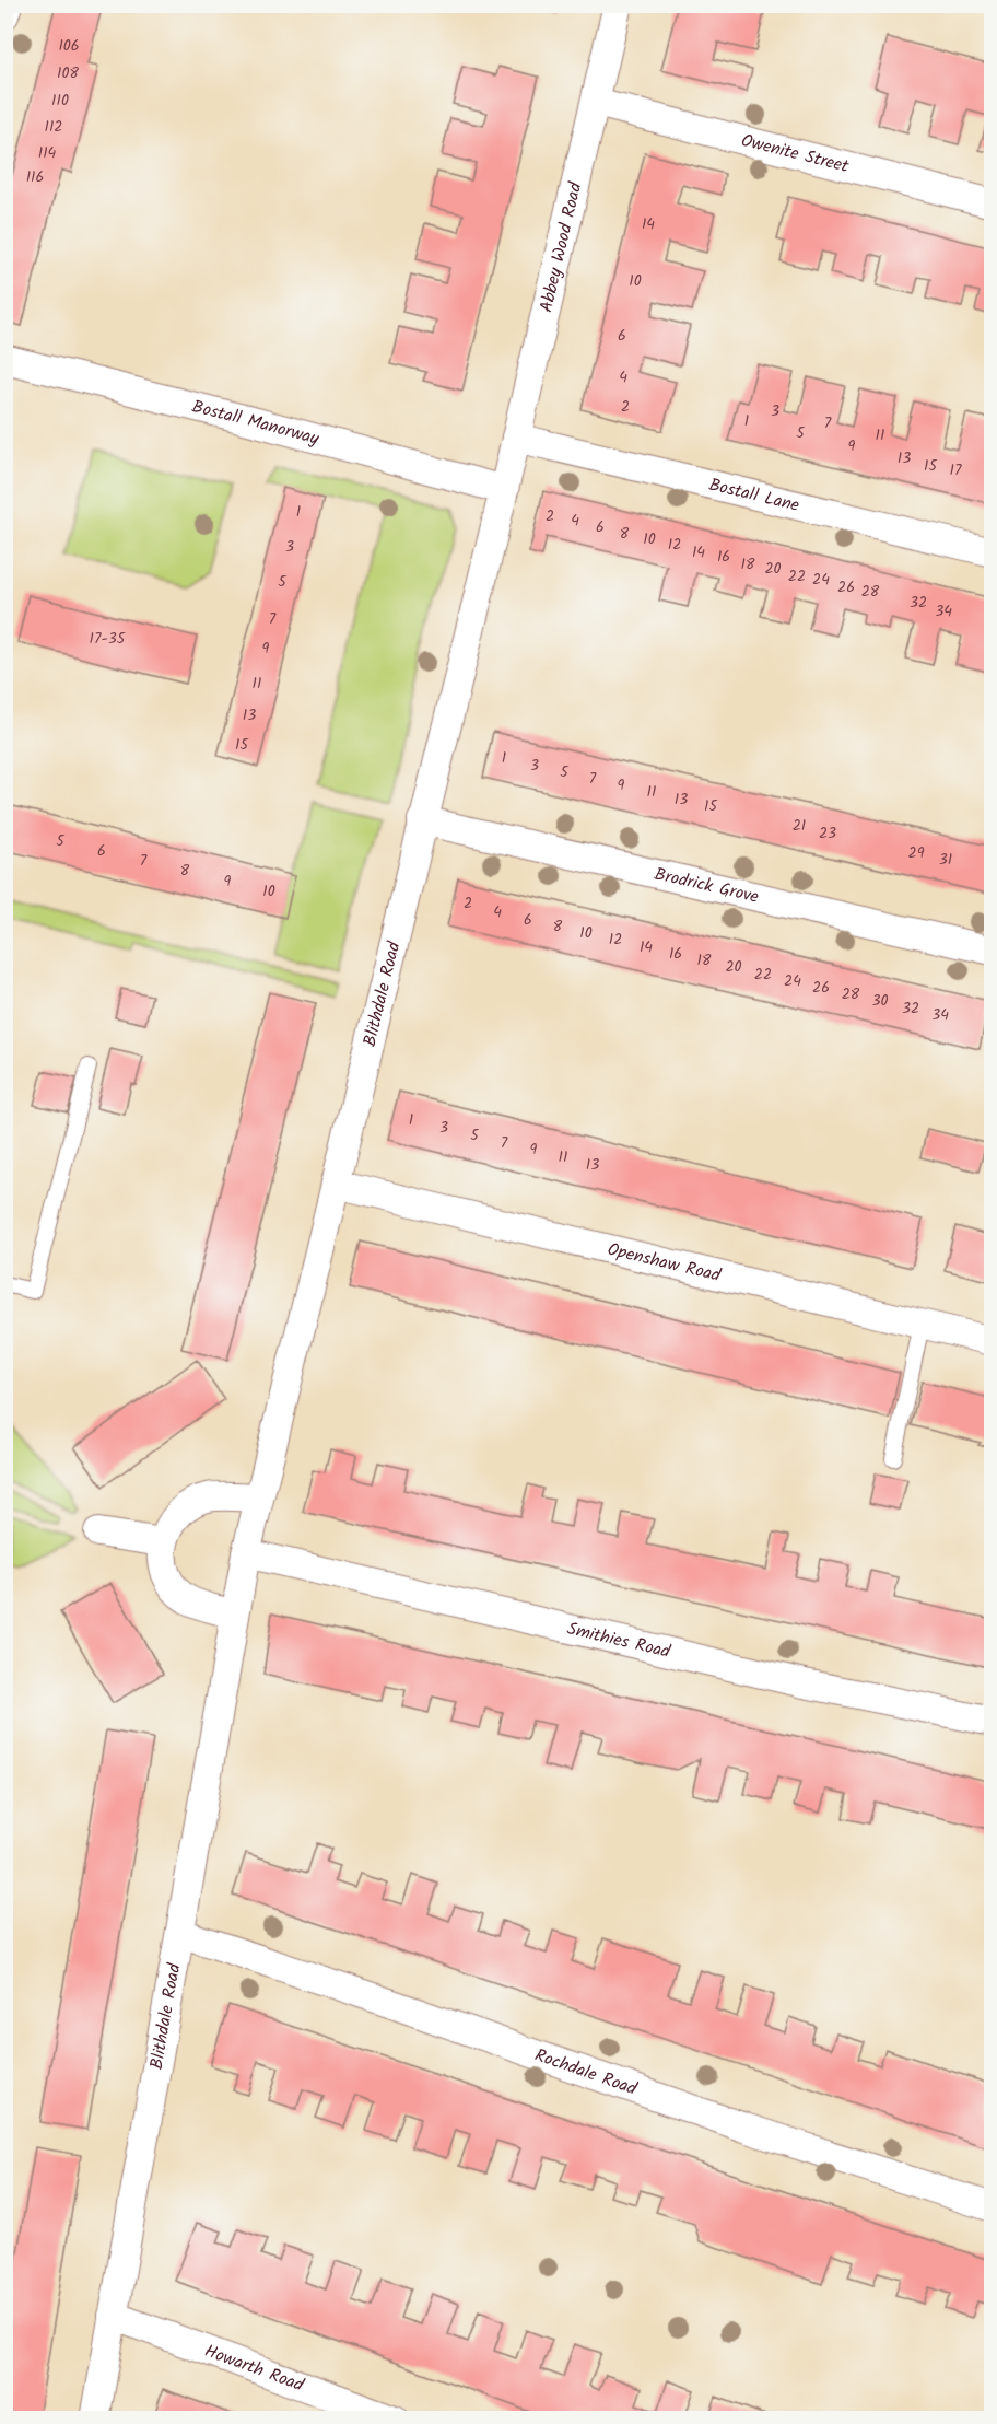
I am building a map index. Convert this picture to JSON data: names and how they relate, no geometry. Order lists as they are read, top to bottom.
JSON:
{
  "streets": {
    "street": [
      "Owenite Street",
      "Abbey Wood Road",
      "Bostall Manorway",
      "Bostall Lane",
      "Brodrick Grove",
      "Blithdale Road",
      "Openshaw Road",
      "Smithies Road",
      "Rochdale Road",
      "Howarth Road"
    ]
  },
  "crossings": [
    ["Owenite Street", "Abbey Wood Road"],
    ["Abbey Wood Road", "Bostall Manorway"],
    ["Abbey Wood Road", "Bostall Lane"],
    ["Abbey Wood Road", "Blithdale Road"],
    ["Bostall Manorway", "Blithdale Road"],
    ["Brodrick Grove", "Blithdale Road"],
    ["Blithdale Road", "Openshaw Road"],
    ["Blithdale Road", "Smithies Road"],
    ["Blithdale Road", "Rochdale Road"],
    ["Blithdale Road", "Howarth Road"]
  ],
  "house_numbers": [
    "106",
    "108",
    "110",
    "112",
    "114",
    "116",
    "14",
    "10",
    "6",
    "4",
    "2",
    "3",
    "1",
    "7",
    "5",
    "11",
    "9",
    "13",
    "15",
    "17",
    "1",
    "2",
    "4",
    "6",
    "8",
    "10",
    "12",
    "3",
    "14",
    "16",
    "18",
    "20",
    "22",
    "24",
    "5",
    "26",
    "28",
    "32",
    "34",
    "7",
    "17-35",
    "9",
    "11",
    "13",
    "15",
    "1",
    "3",
    "5",
    "7",
    "9",
    "11",
    "13",
    "15",
    "21",
    "23",
    "5",
    "6",
    "29",
    "31",
    "7",
    "8",
    "9",
    "10",
    "2",
    "4",
    "6",
    "8",
    "10",
    "12",
    "14",
    "16",
    "18",
    "20",
    "22",
    "24",
    "26",
    "28",
    "30",
    "32",
    "34",
    "1",
    "3",
    "5",
    "7",
    "9",
    "11",
    "13"
  ]
}
